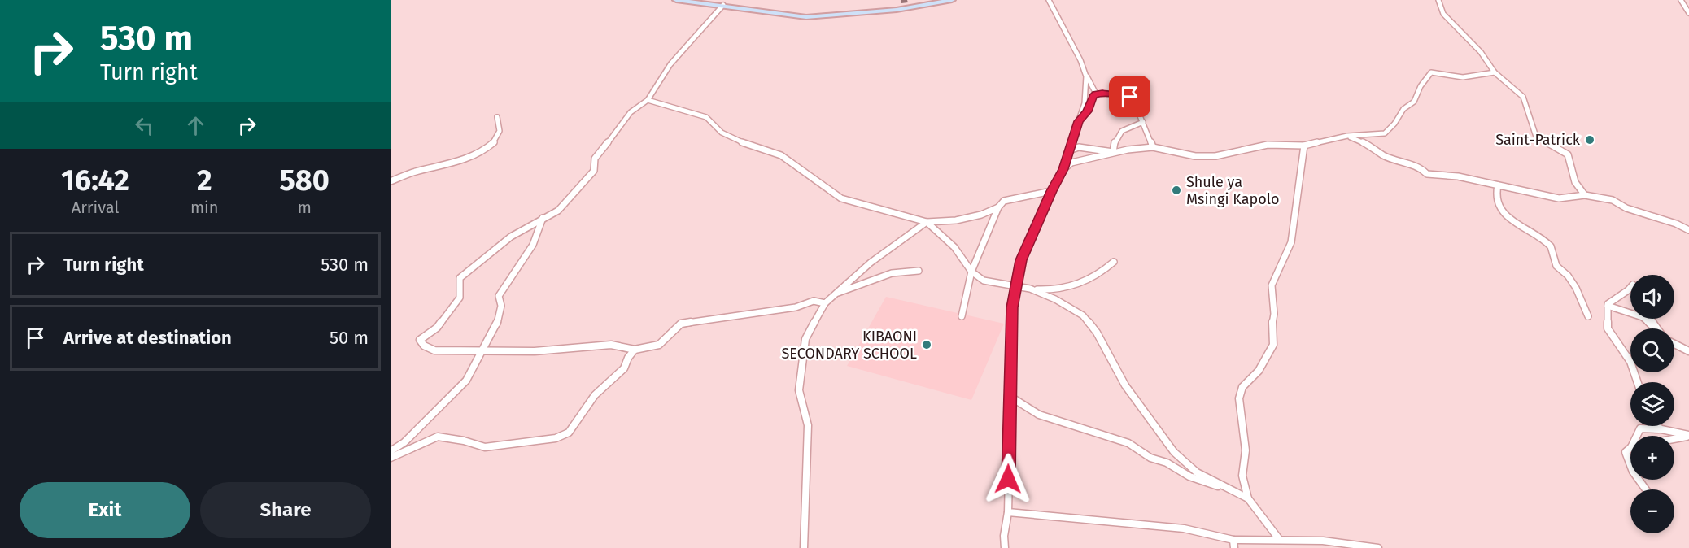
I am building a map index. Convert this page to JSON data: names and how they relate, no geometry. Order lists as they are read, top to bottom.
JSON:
{
  "places": ["Saint-Patrick", "Shule ya Msingi Kapolo", "KIBAONI SECONDARY SCHOOL"],
  "page": {
    "turn": ["530 m", "Turn right"],
    "eta": [
      "16:42",
      "Arrival",
      "2",
      "min",
      "580",
      "m"
    ],
    "list": [
      {
        "name": "Turn right",
        "value": "530 m"
      },
      {
        "name": "Arrive at destination",
        "value": "50 m"
      }
    ],
    "map_buttons": ["+", "−"],
    "buttons": ["Exit", "Share"]
  }
}
